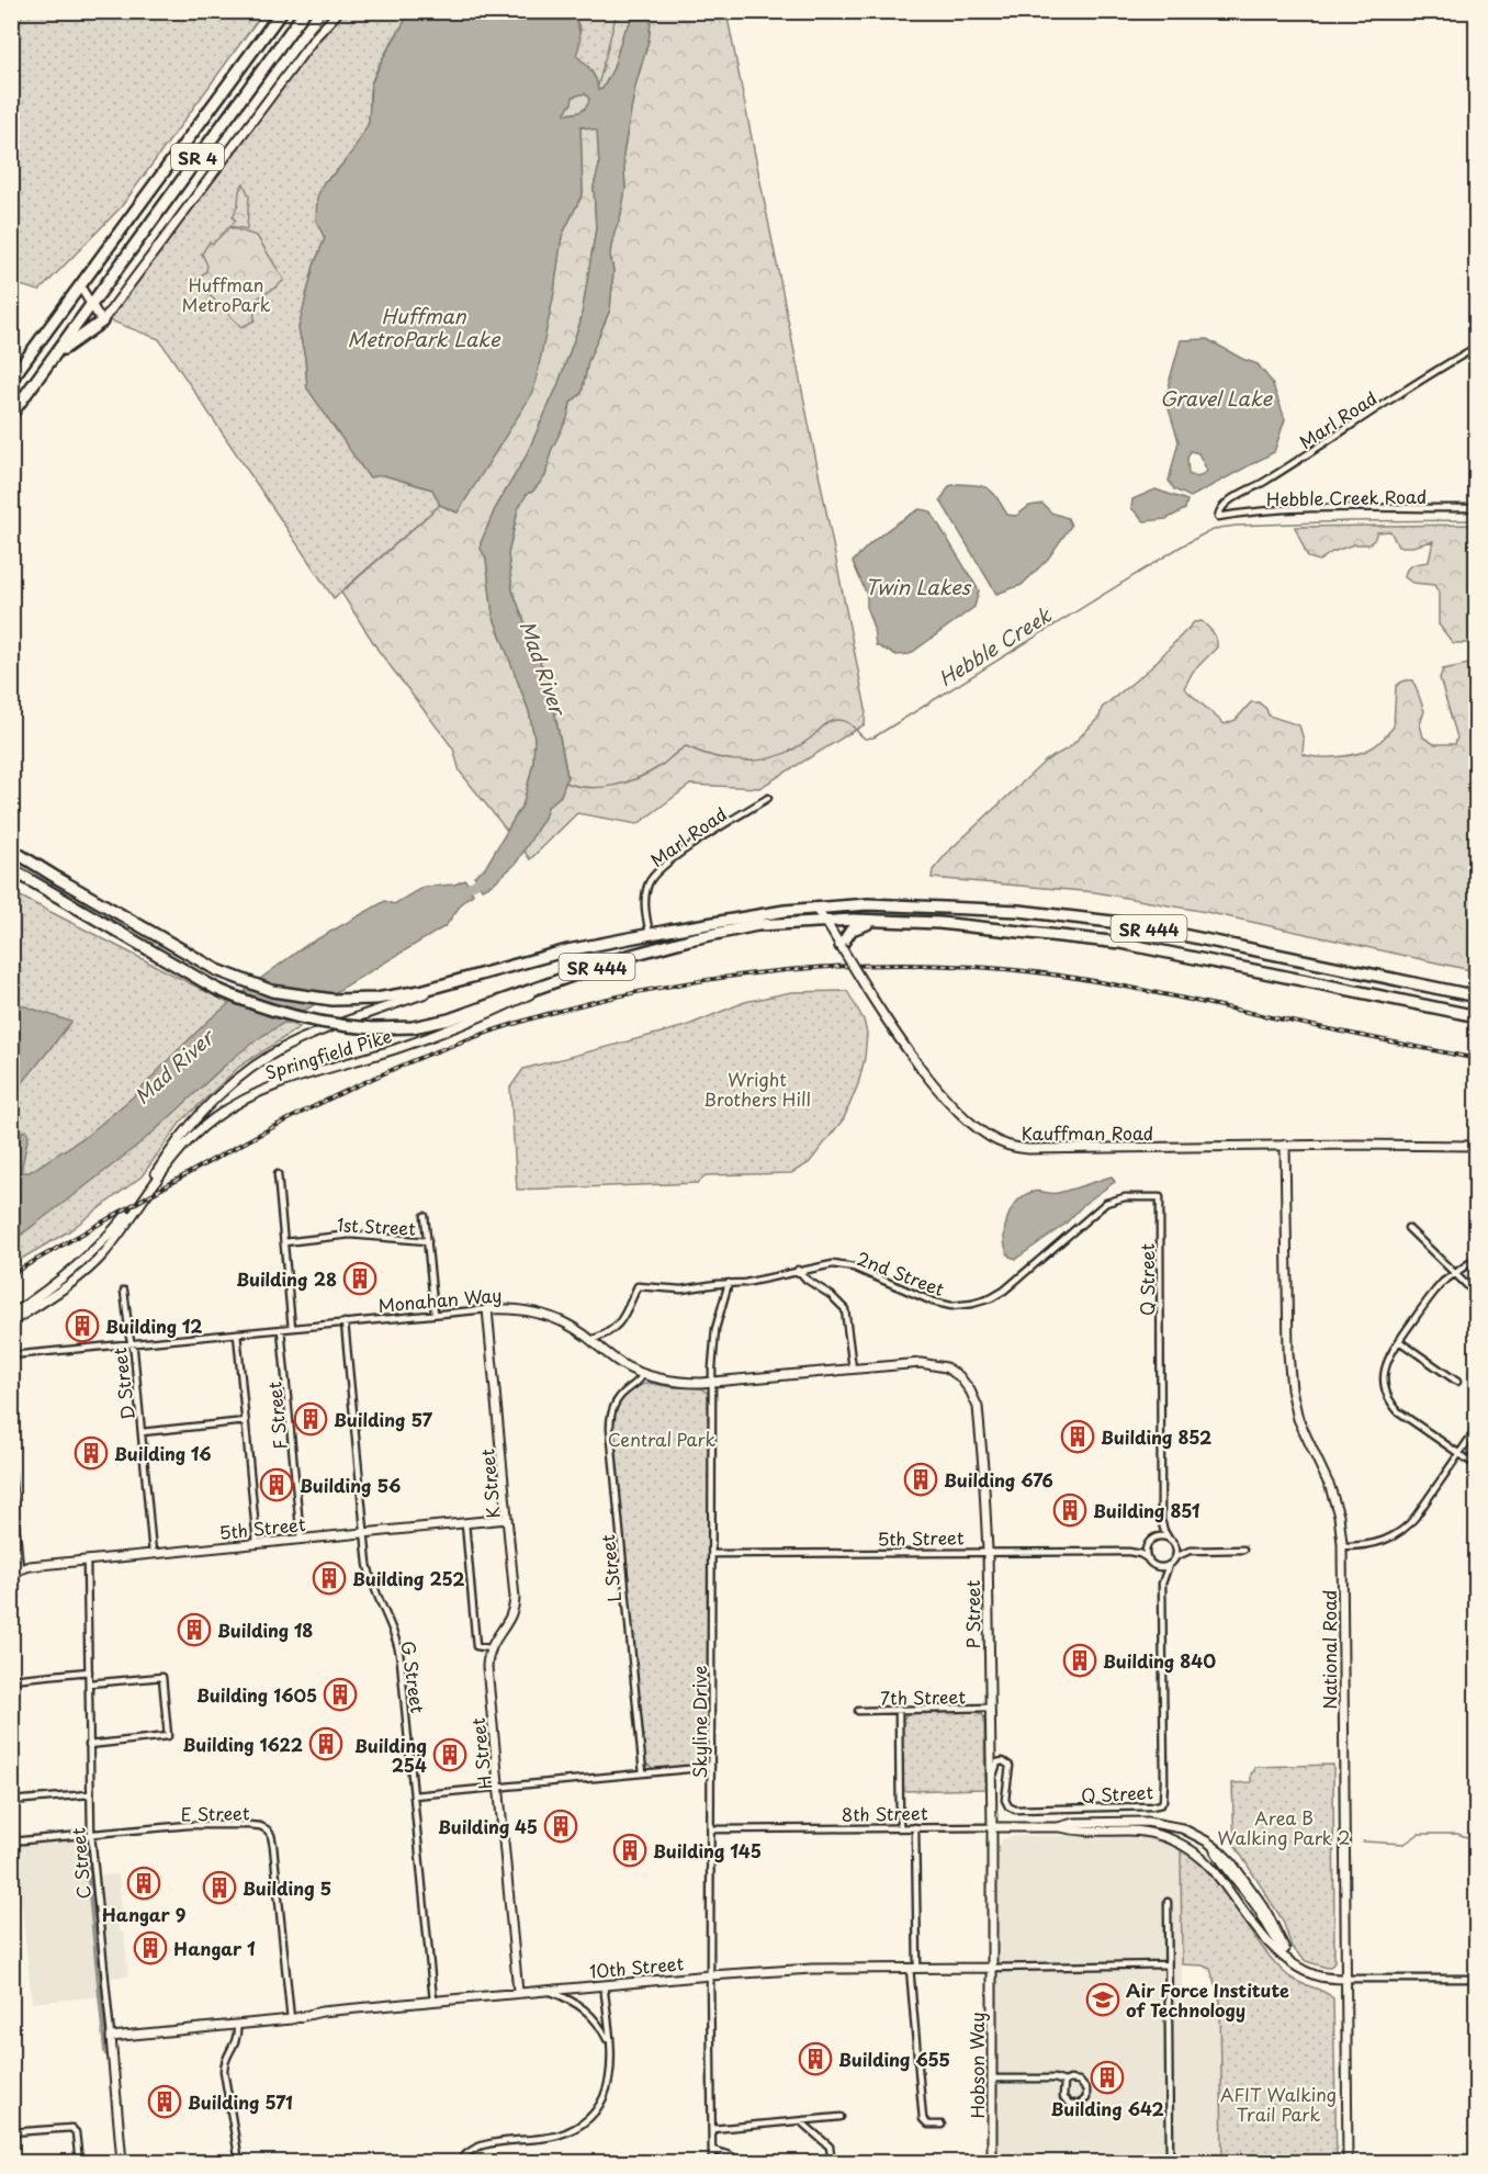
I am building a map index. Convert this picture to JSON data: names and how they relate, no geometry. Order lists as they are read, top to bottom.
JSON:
{
  "streets": {
    "highway": ["SR 4", "SR 444"],
    "street": [
      "Marl Road",
      "Hebble Creek Road",
      "Springfield Pike",
      "Kauffman Road",
      "1st Street",
      "2nd Street",
      "Q Street",
      "Monahan Way",
      "D Street",
      "F Street",
      "K Street",
      "5th Street",
      "L Street",
      "P Street",
      "National Road",
      "G Street",
      "7th Street",
      "Skyline Drive",
      "H Street",
      "E Street",
      "8th Street",
      "C Street",
      "10th Street",
      "Hobson Way"
    ]
  },
  "crossings": [
    ["Marl Road", "Hebble Creek Road"],
    ["Marl Road", "SR 444"],
    ["SR 444", "Springfield Pike"],
    ["SR 444", "Kauffman Road"],
    ["Kauffman Road", "National Road"],
    ["2nd Street", "Q Street"],
    ["2nd Street", "Monahan Way"],
    ["2nd Street", "Skyline Drive"],
    ["Q Street", "5th Street"],
    ["Q Street", "P Street"],
    ["Monahan Way", "D Street"],
    ["Monahan Way", "F Street"],
    ["Monahan Way", "K Street"],
    ["Monahan Way", "L Street"],
    ["Monahan Way", "P Street"],
    ["Monahan Way", "G Street"],
    ["Monahan Way", "Skyline Drive"],
    ["D Street", "5th Street"],
    ["F Street", "5th Street"],
    ["K Street", "5th Street"],
    ["K Street", "H Street"],
    ["5th Street", "P Street"],
    ["5th Street", "G Street"],
    ["5th Street", "Skyline Drive"],
    ["5th Street", "C Street"],
    ["P Street", "7th Street"],
    ["P Street", "8th Street"],
    ["P Street", "10th Street"],
    ["P Street", "Hobson Way"],
    ["National Road", "8th Street"],
    ["G Street", "10th Street"],
    ["Skyline Drive", "8th Street"],
    ["Skyline Drive", "10th Street"],
    ["H Street", "10th Street"],
    ["E Street", "C Street"],
    ["E Street", "10th Street"],
    ["C Street", "10th Street"],
    ["10th Street", "Hobson Way"]
  ],
  "water": [
    "Huffman MetroPark Lake",
    "Gravel Lake",
    "Twin Lakes",
    "Hebble Creek",
    "Mad River"
  ],
  "parks": [
    "Huffman MetroPark",
    "Wright Brothers Hill",
    "Central Park",
    "Area B Walking Park 2",
    "AFIT Walking Trail Park"
  ],
  "places": {
    "building": [
      "Building 28",
      "Building 12",
      "Building 57",
      "Building 852",
      "Building 16",
      "Building 676",
      "Building 56",
      "Building 851",
      "Building 252",
      "Building 18",
      "Building 840",
      "Building 1605",
      "Building 1622",
      "Building 254",
      "Building 45",
      "Building 145",
      "Hangar 9",
      "Building 5",
      "Hangar 1",
      "Building 655",
      "Building 642",
      "Building 571"
    ],
    "school or university": ["Air Force Institute of Technology"]
  }
}
